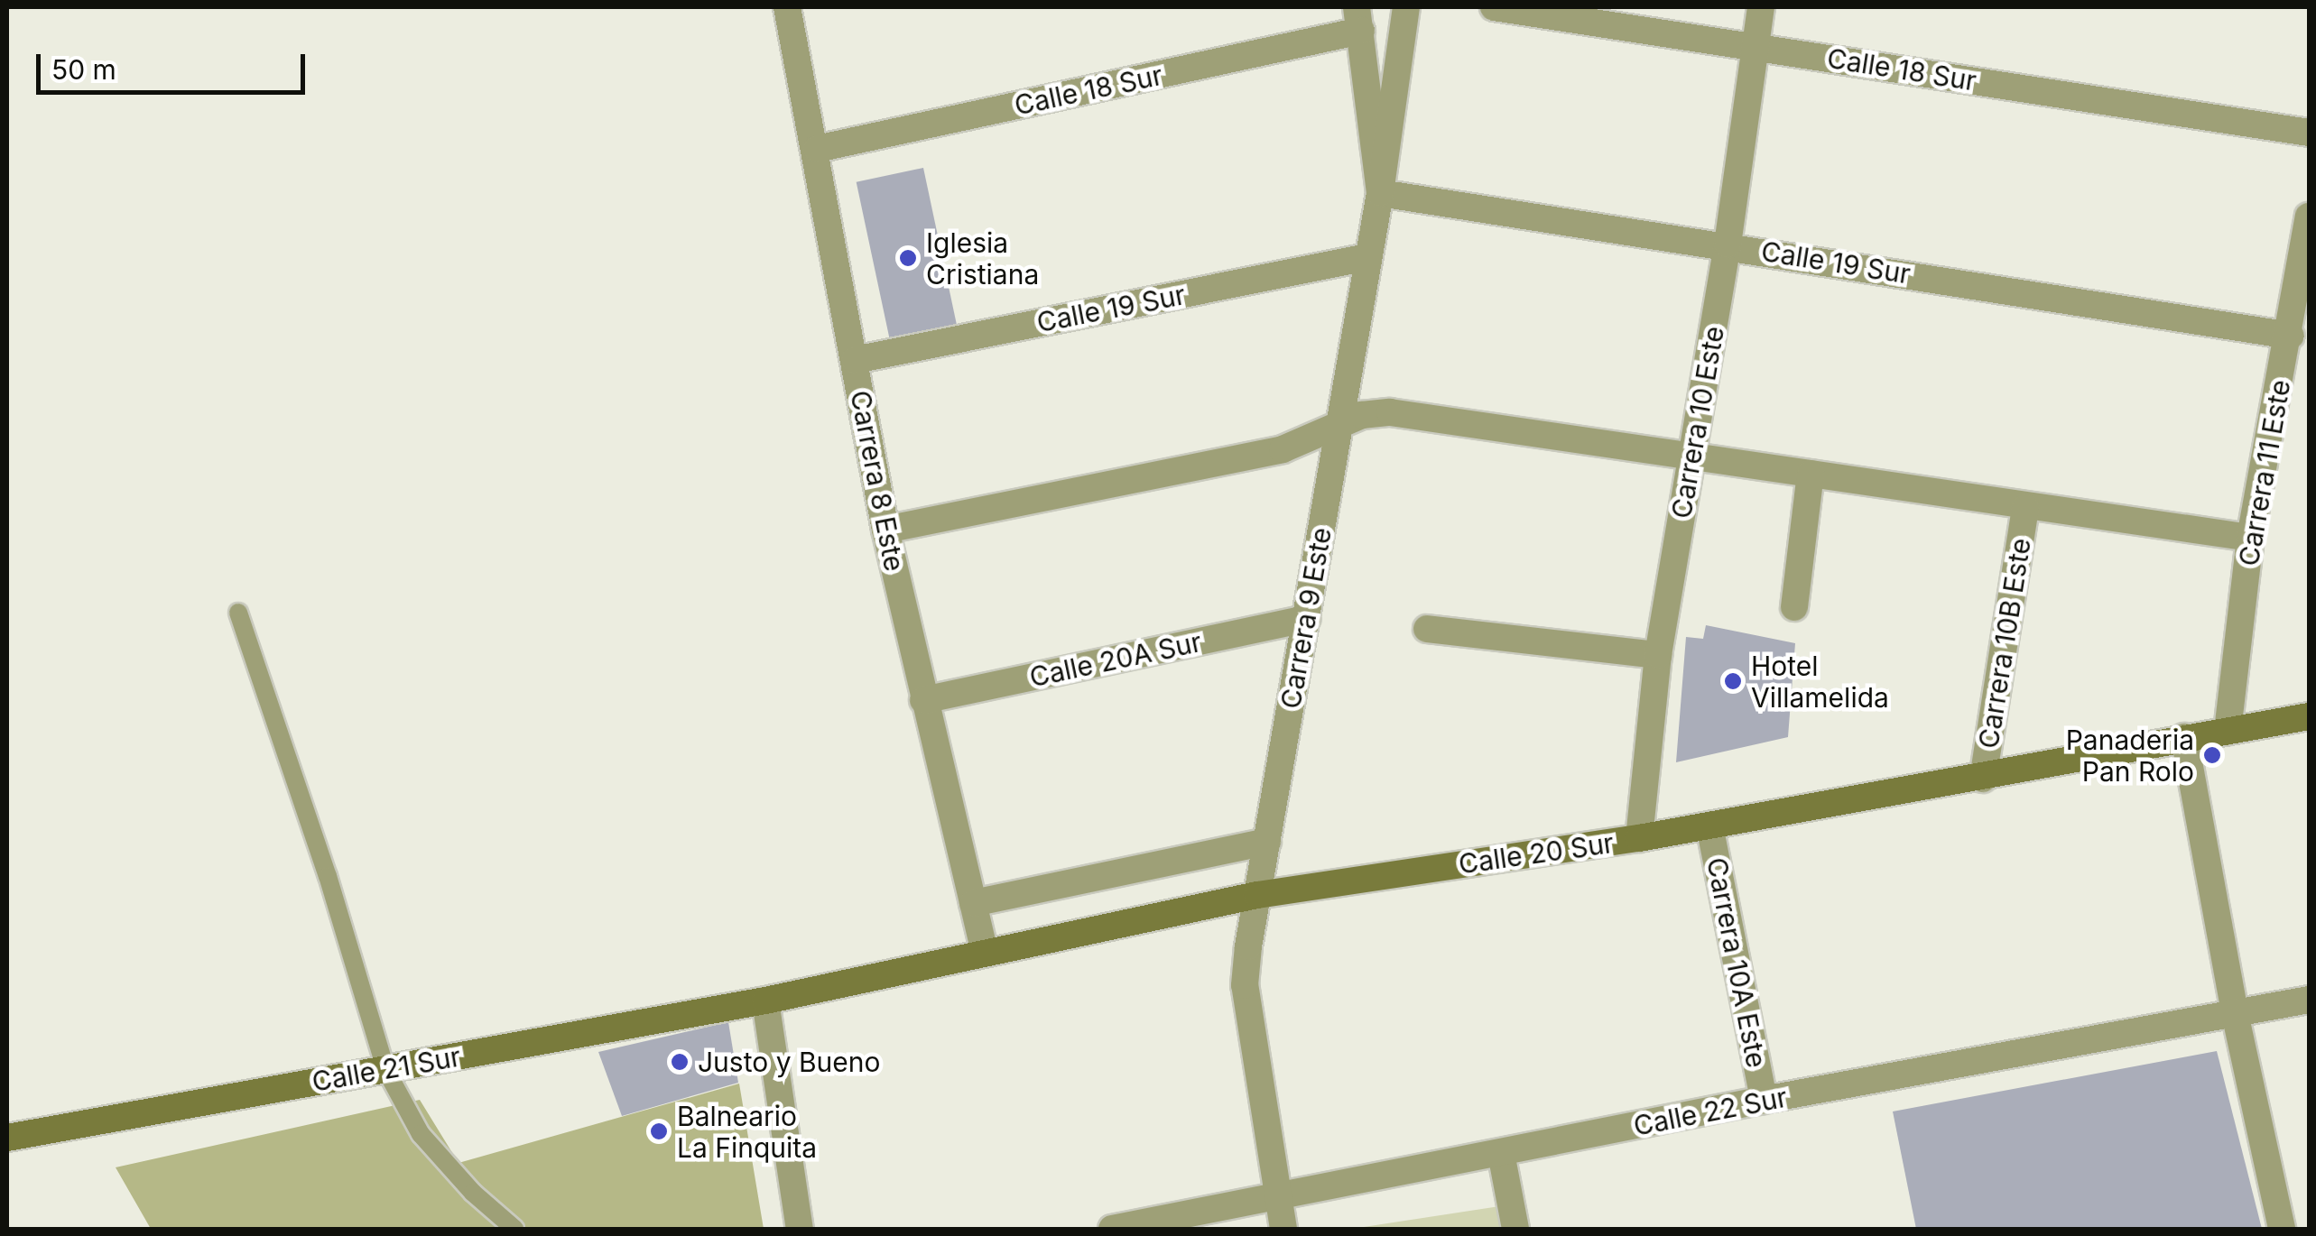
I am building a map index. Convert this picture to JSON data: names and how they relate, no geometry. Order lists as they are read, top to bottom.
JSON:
{
  "streets": {
    "street": [
      "Calle 18 Sur",
      "Calle 19 Sur",
      "Carrera 10 Este",
      "Carrera 11 Este",
      "Carrera 8 Este",
      "Carrera 9 Este",
      "Carrera 10B Este",
      "Calle 20A Sur",
      "Calle 20 Sur",
      "Carrera 10A Este",
      "Calle 21 Sur",
      "Calle 22 Sur"
    ]
  },
  "crossings": [
    ["Calle 18 Sur", "Carrera 10 Este"],
    ["Calle 18 Sur", "Carrera 8 Este"],
    ["Calle 19 Sur", "Carrera 10 Este"],
    ["Calle 19 Sur", "Carrera 11 Este"],
    ["Calle 19 Sur", "Carrera 8 Este"],
    ["Calle 19 Sur", "Carrera 9 Este"],
    ["Carrera 10 Este", "Calle 20 Sur"],
    ["Carrera 11 Este", "Calle 20 Sur"],
    ["Carrera 8 Este", "Calle 20A Sur"],
    ["Carrera 8 Este", "Calle 20 Sur"],
    ["Carrera 9 Este", "Calle 20A Sur"],
    ["Carrera 9 Este", "Calle 20 Sur"],
    ["Carrera 9 Este", "Calle 22 Sur"],
    ["Carrera 10B Este", "Calle 20 Sur"],
    ["Calle 20 Sur", "Carrera 10A Este"],
    ["Calle 20 Sur", "Calle 21 Sur"],
    ["Carrera 10A Este", "Calle 22 Sur"]
  ],
  "places": [
    "Iglesia Cristiana",
    "Hotel Villamelida",
    "Panaderia Pan Rolo",
    "Justo y Bueno",
    "Balneario La Finquita"
  ],
  "scale_bar": "50 m"
}
